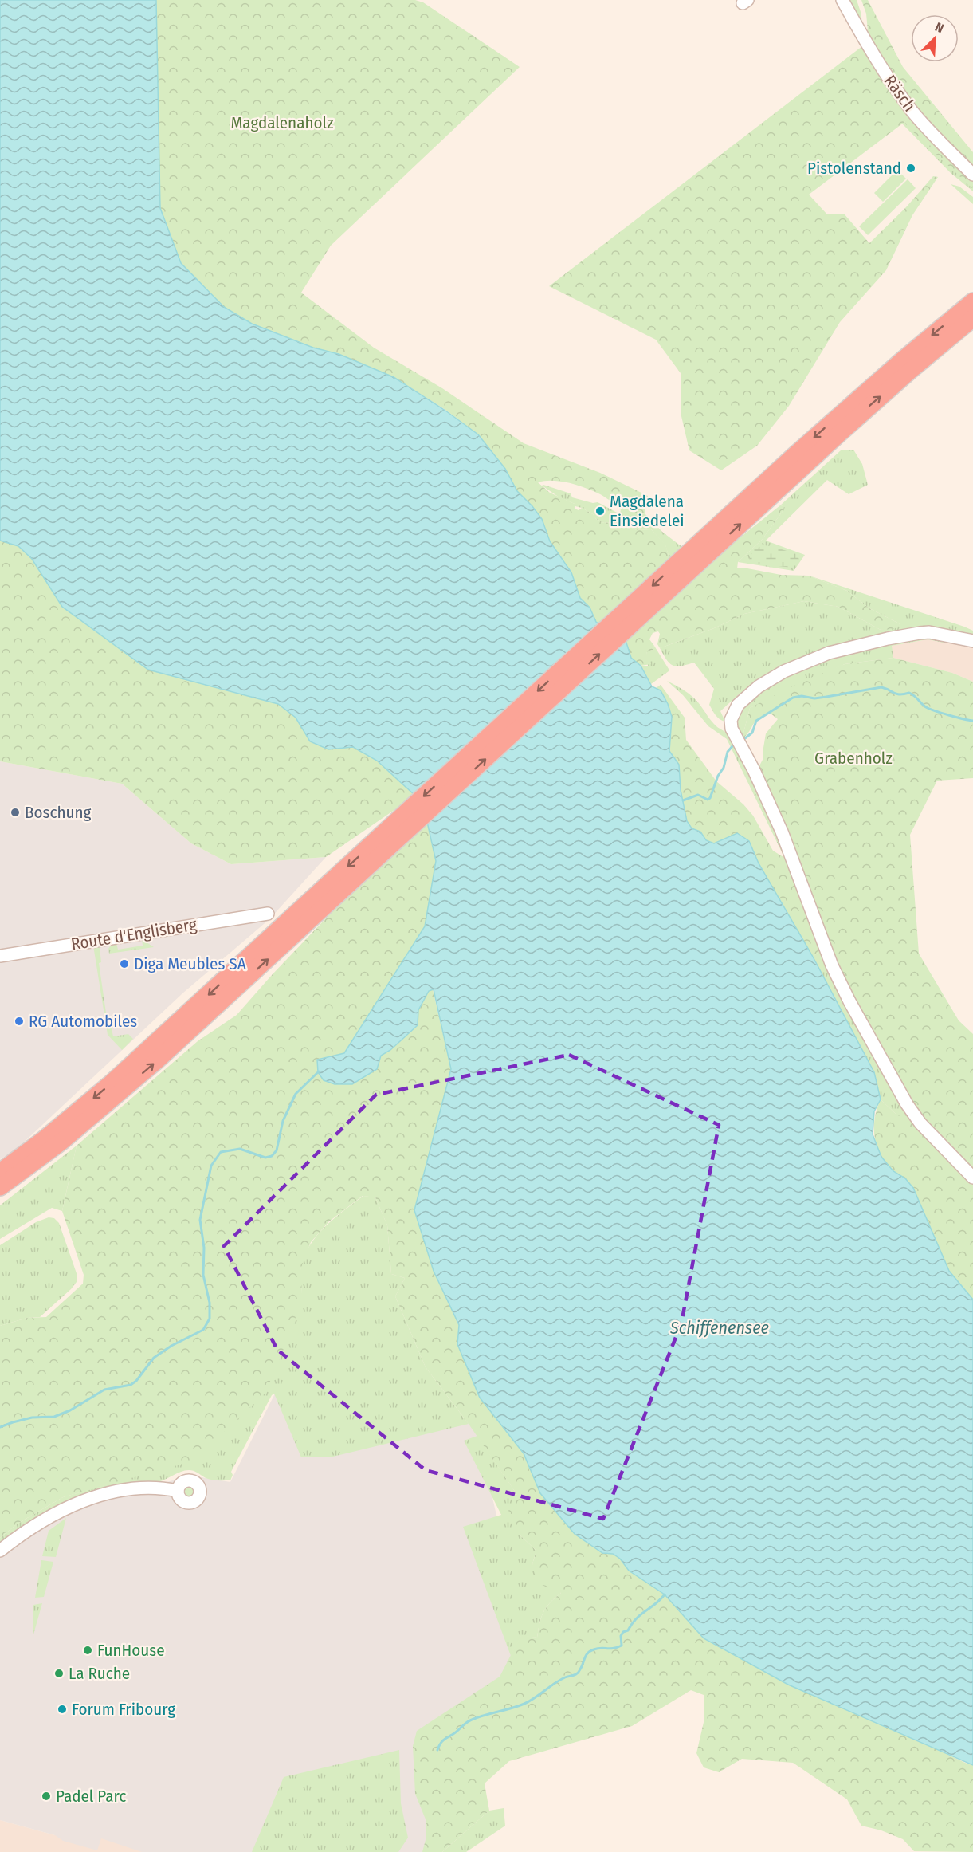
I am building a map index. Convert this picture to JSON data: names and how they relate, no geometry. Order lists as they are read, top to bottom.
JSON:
{
  "streets": {
    "street": ["Räsch", "Route d'Englisberg"]
  },
  "water": ["Schiffenensee"],
  "parks": ["Magdalenaholz", "Grabenholz"],
  "places": [
    "Pistolenstand",
    "Magdalena Einsiedelei",
    "Boschung",
    "Diga Meubles SA",
    "RG Automobiles",
    "FunHouse",
    "La Ruche",
    "Forum Fribourg",
    "Padel Parc"
  ],
  "north": "top right"
}
